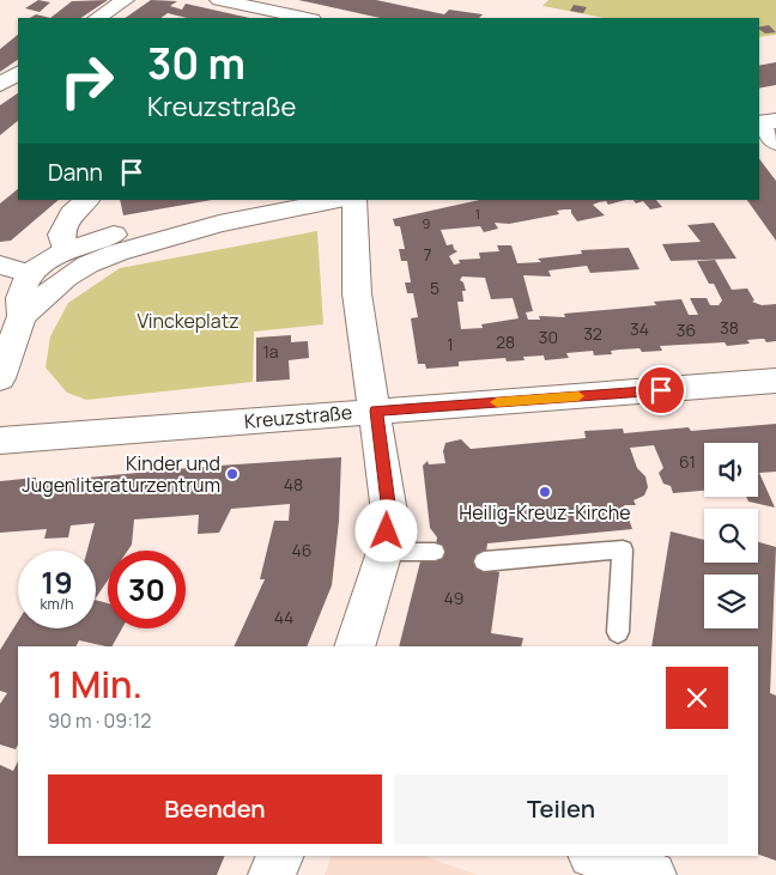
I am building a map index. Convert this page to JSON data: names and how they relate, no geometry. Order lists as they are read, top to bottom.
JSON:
{
  "streets": {
    "street": ["Kreuzstraße"]
  },
  "parks": ["Vinckeplatz"],
  "places": ["Kinder und Jugenliteraturzentrum", "Heilig-Kreuz-Kirche"],
  "house_numbers": [
    "1",
    "9",
    "7",
    "5",
    "38",
    "34",
    "36",
    "32",
    "30",
    "28",
    "1",
    "1a",
    "61",
    "48",
    "46",
    "49",
    "44"
  ],
  "page": {
    "turn": ["30 m", "Kreuzstraße"],
    "then": "Dann",
    "speed": "19 km/h",
    "limit": "30",
    "heading": ["1 Min.", "90 m · 09:12"],
    "buttons": ["Beenden", "Teilen"]
  }
}
